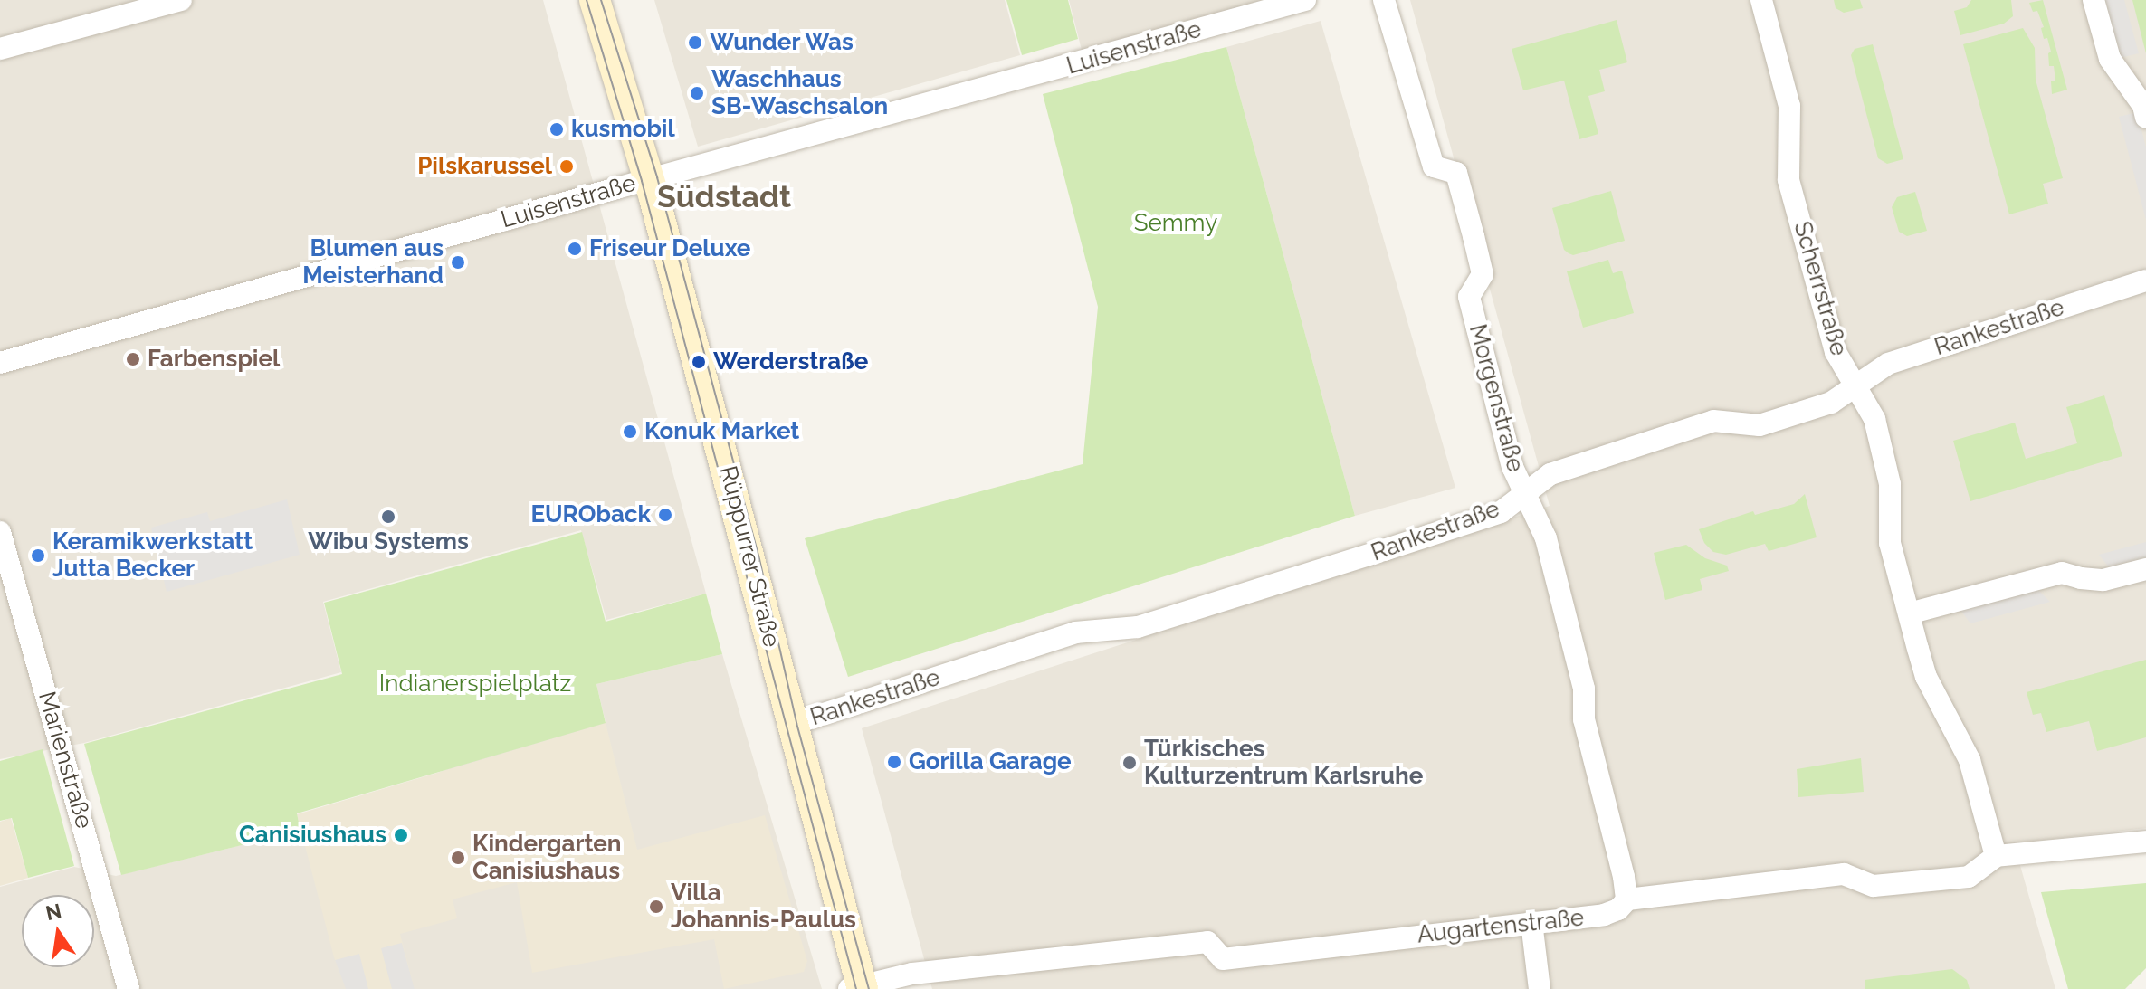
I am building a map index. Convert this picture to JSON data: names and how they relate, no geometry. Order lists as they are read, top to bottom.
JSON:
{
  "streets": {
    "main road": ["Rüppurrer Straße"],
    "street": [
      "Luisenstraße",
      "Scherrstraße",
      "Rankestraße",
      "Morgenstraße",
      "Marienstraße",
      "Augartenstraße"
    ]
  },
  "crossings": [
    ["Luisenstraße", "Rüppurrer Straße"],
    ["Scherrstraße", "Rankestraße"],
    ["Scherrstraße", "Augartenstraße"],
    ["Rankestraße", "Morgenstraße"],
    ["Rankestraße", "Rüppurrer Straße"],
    ["Morgenstraße", "Augartenstraße"],
    ["Rüppurrer Straße", "Augartenstraße"]
  ],
  "districts": ["Südstadt"],
  "parks": ["Semmy", "Indianerspielplatz"],
  "places": [
    "Wunder Was",
    "Waschhaus SB-Waschsalon",
    "kusmobil",
    "Pilskarussel",
    "Friseur Deluxe",
    "Blumen aus Meisterhand",
    "Farbenspiel",
    "Werderstraße",
    "Konuk Market",
    "EUROback",
    "Wibu Systems",
    "Keramikwerkstatt Jutta Becker",
    "Gorilla Garage",
    "Türkisches Kulturzentrum Karlsruhe",
    "Canisiushaus",
    "Kindergarten Canisiushaus",
    "Villa Johannis-Paulus"
  ],
  "north": "top"
}
